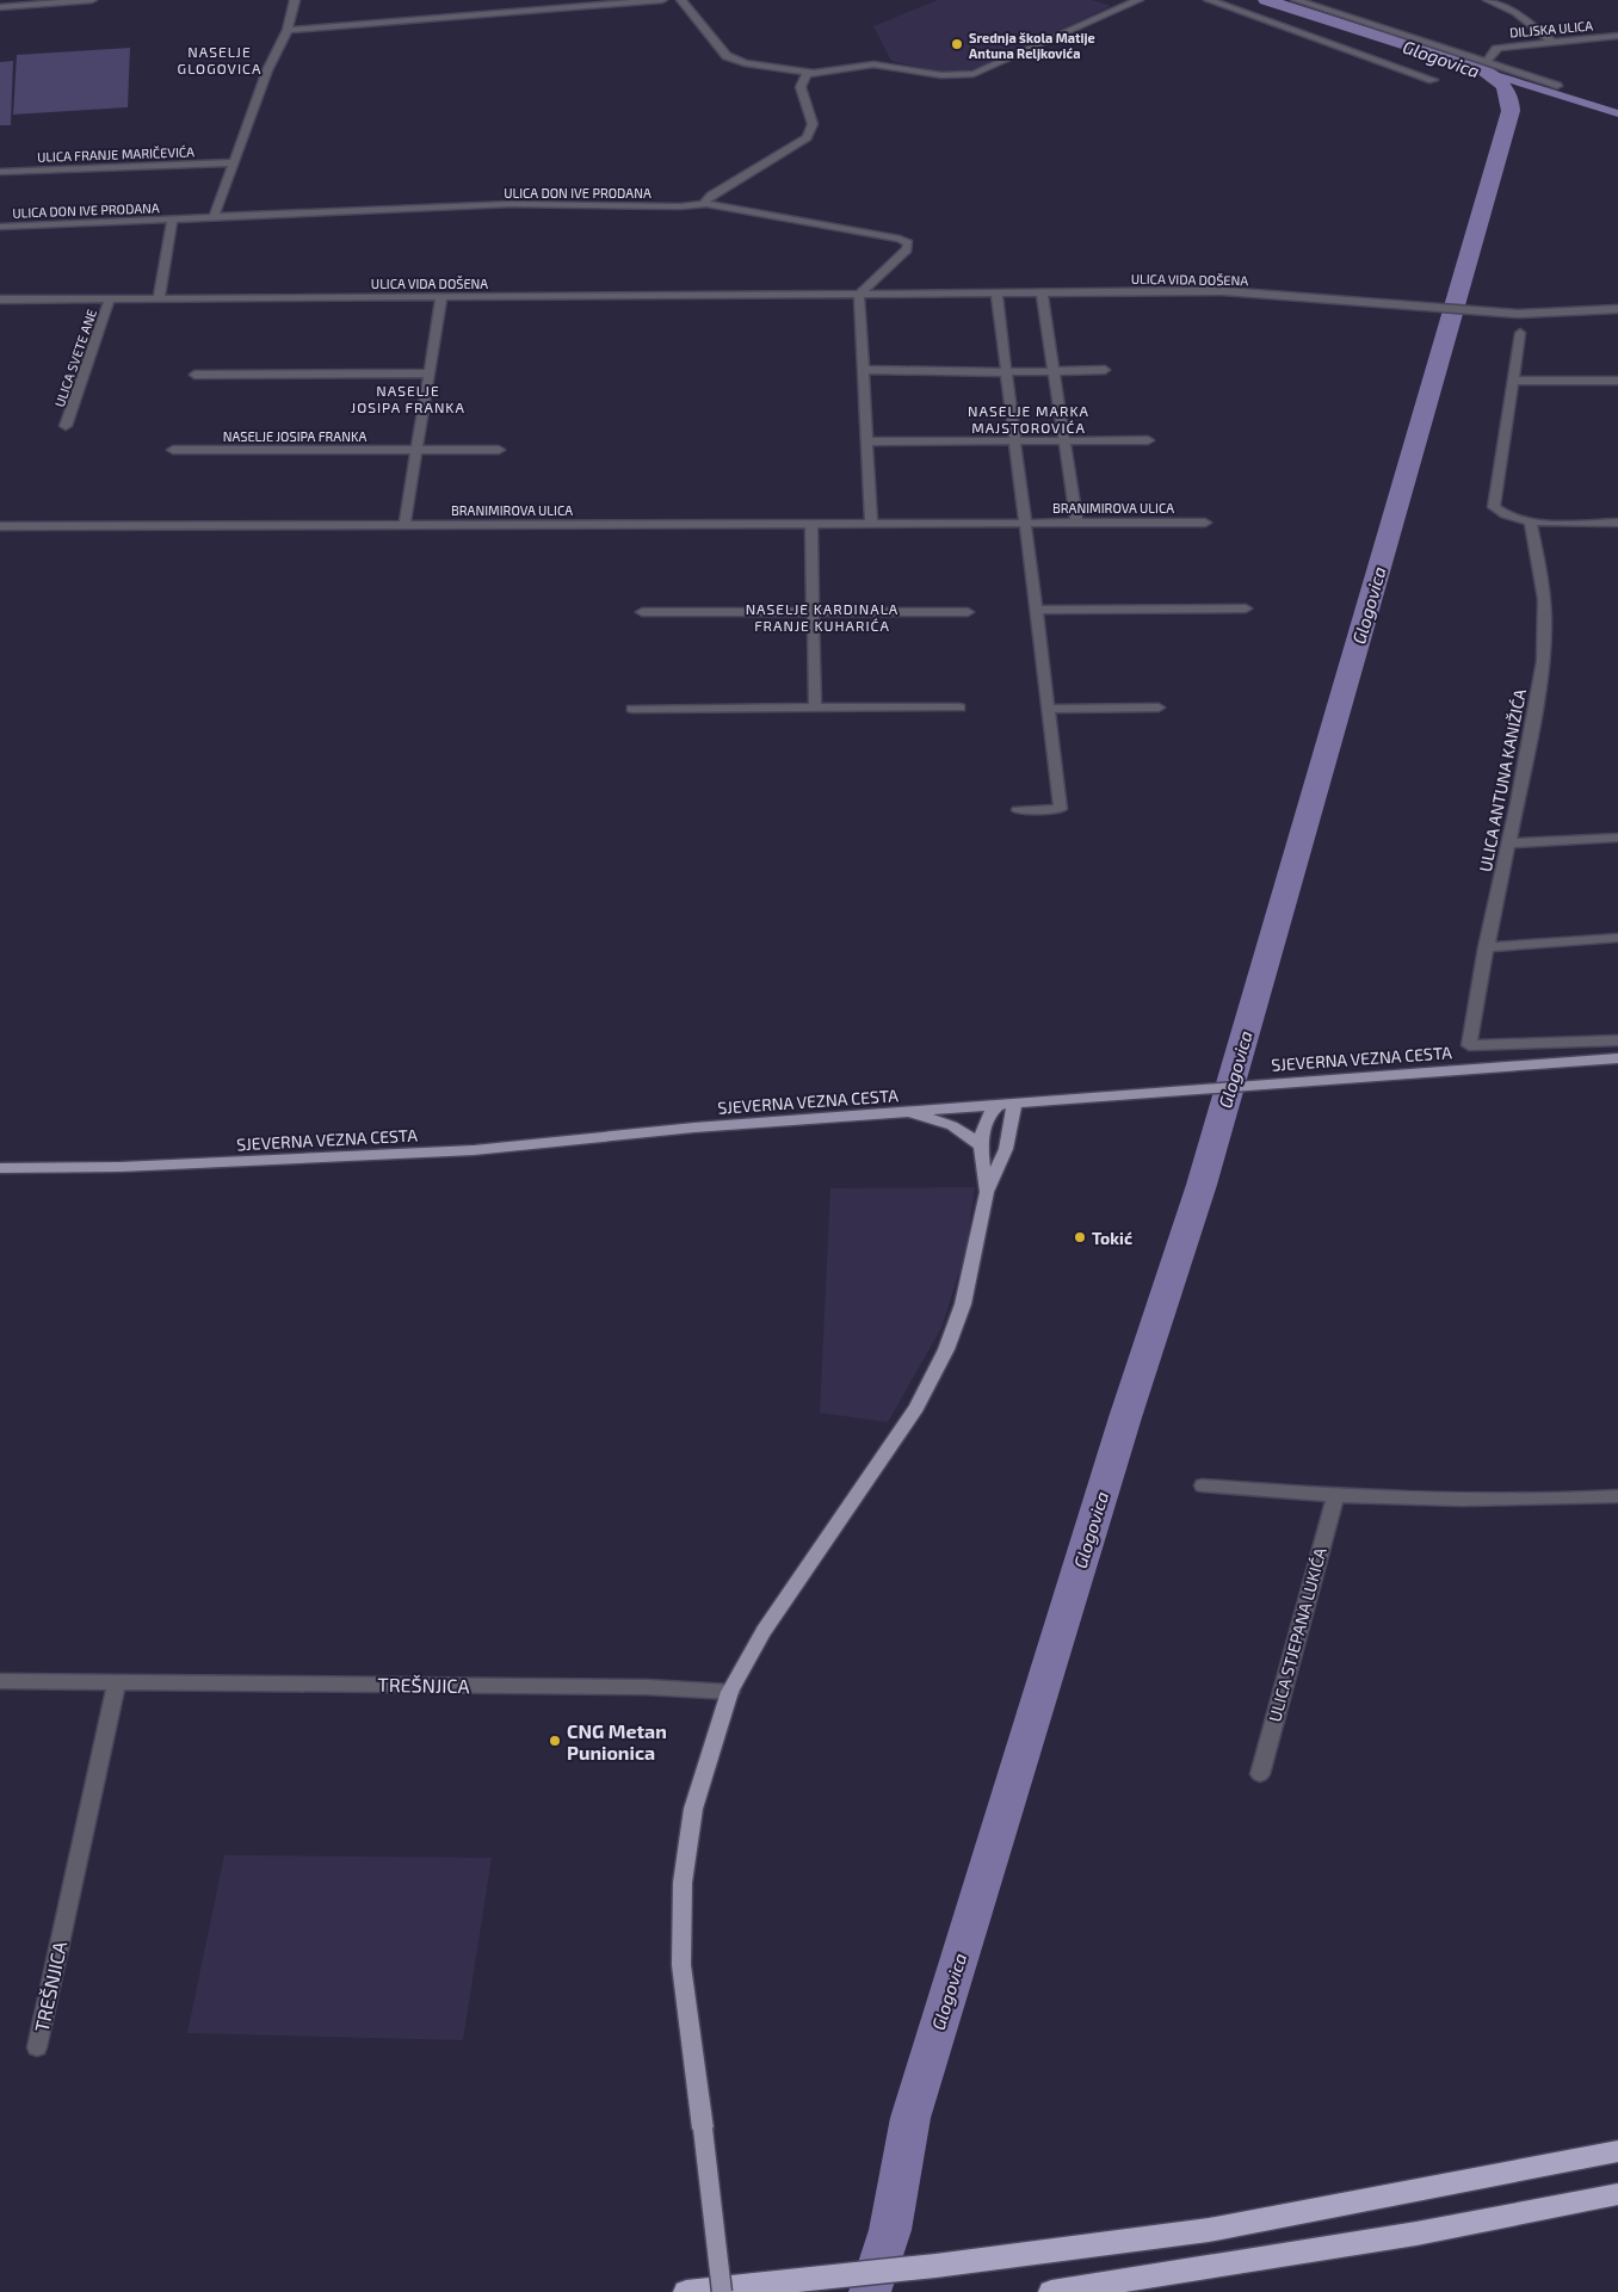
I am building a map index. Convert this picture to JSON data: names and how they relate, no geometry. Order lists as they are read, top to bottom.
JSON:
{
  "streets": {
    "main road": ["SJEVERNA VEZNA CESTA"],
    "street": [
      "DILJSKA ULICA",
      "ULICA FRANJE MARIČEVIĆA",
      "ULICA DON IVE PRODANA",
      "ULICA VIDA DOŠENA",
      "ULICA SVETE ANE",
      "NASELJE JOSIPA FRANKA",
      "BRANIMIROVA ULICA",
      "ULICA ANTUNA KANIŽIĆA",
      "ULICA STJEPANA LUKIĆA",
      "TREŠNJICA"
    ]
  },
  "crossings": [
    ["ULICA DON IVE PRODANA", "ULICA VIDA DOŠENA"],
    ["ULICA VIDA DOŠENA", "ULICA SVETE ANE"]
  ],
  "districts": [
    "NASELJE GLOGOVICA",
    "NASELJE JOSIPA FRANKA",
    "NASELJE MARKA MAJSTOROVIĆA",
    "NASELJE KARDINALA FRANJE KUHARIĆA"
  ],
  "water": ["Glogovica"],
  "places": ["Srednja škola Matije Antuna Reljkovića", "Tokić", "CNG Metan Punionica"]
}
